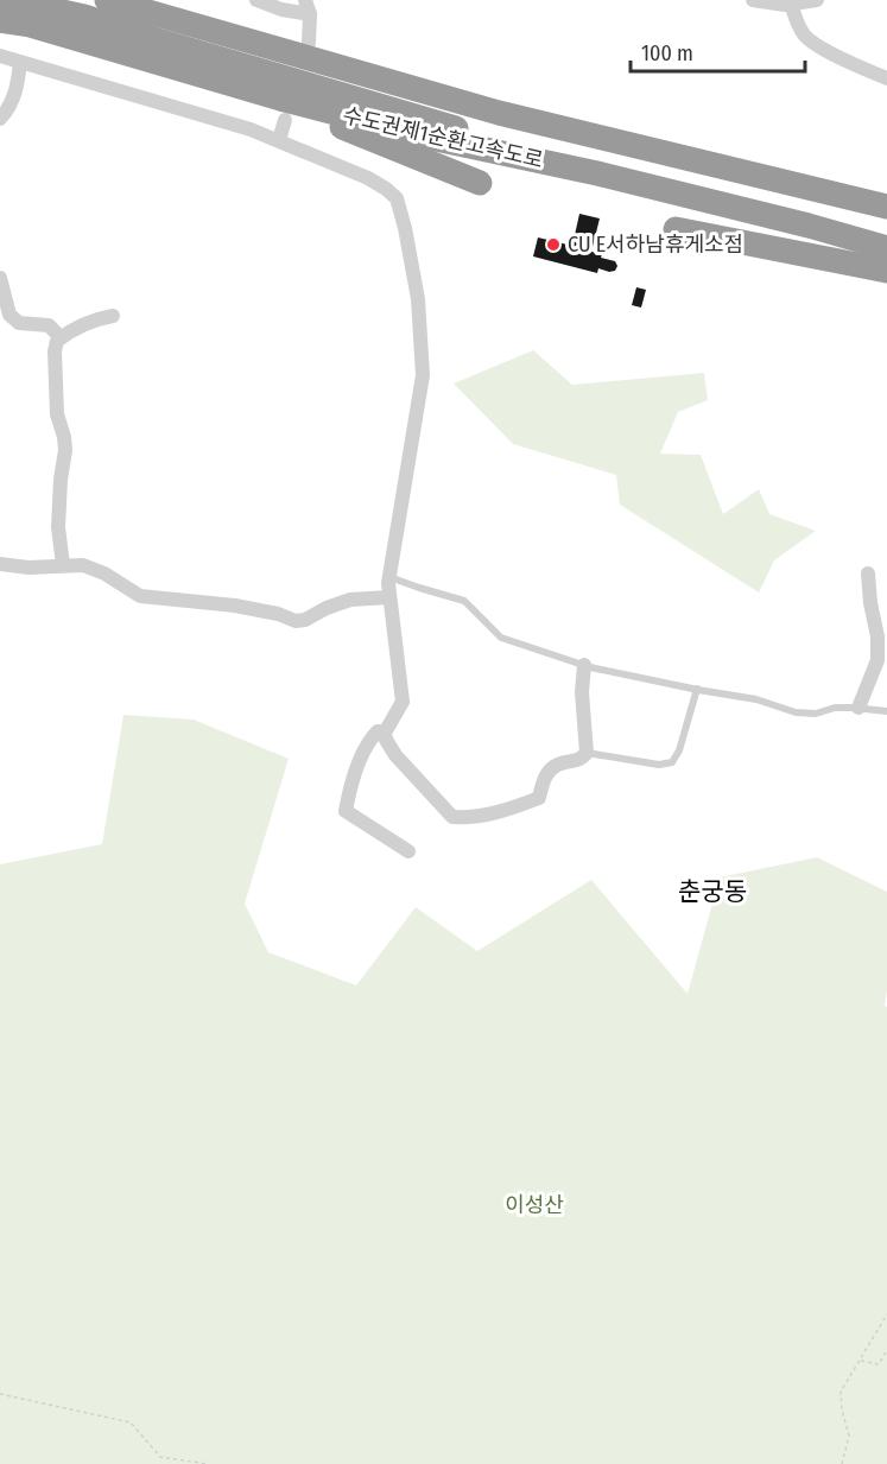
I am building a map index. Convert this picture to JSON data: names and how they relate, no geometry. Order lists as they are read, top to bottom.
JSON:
{
  "streets": {
    "highway": ["수도권제1순환고속도로"]
  },
  "districts": ["춘궁동"],
  "parks": ["이성산"],
  "places": ["CU E서하남휴게소점"],
  "scale_bar": "100 m"
}
